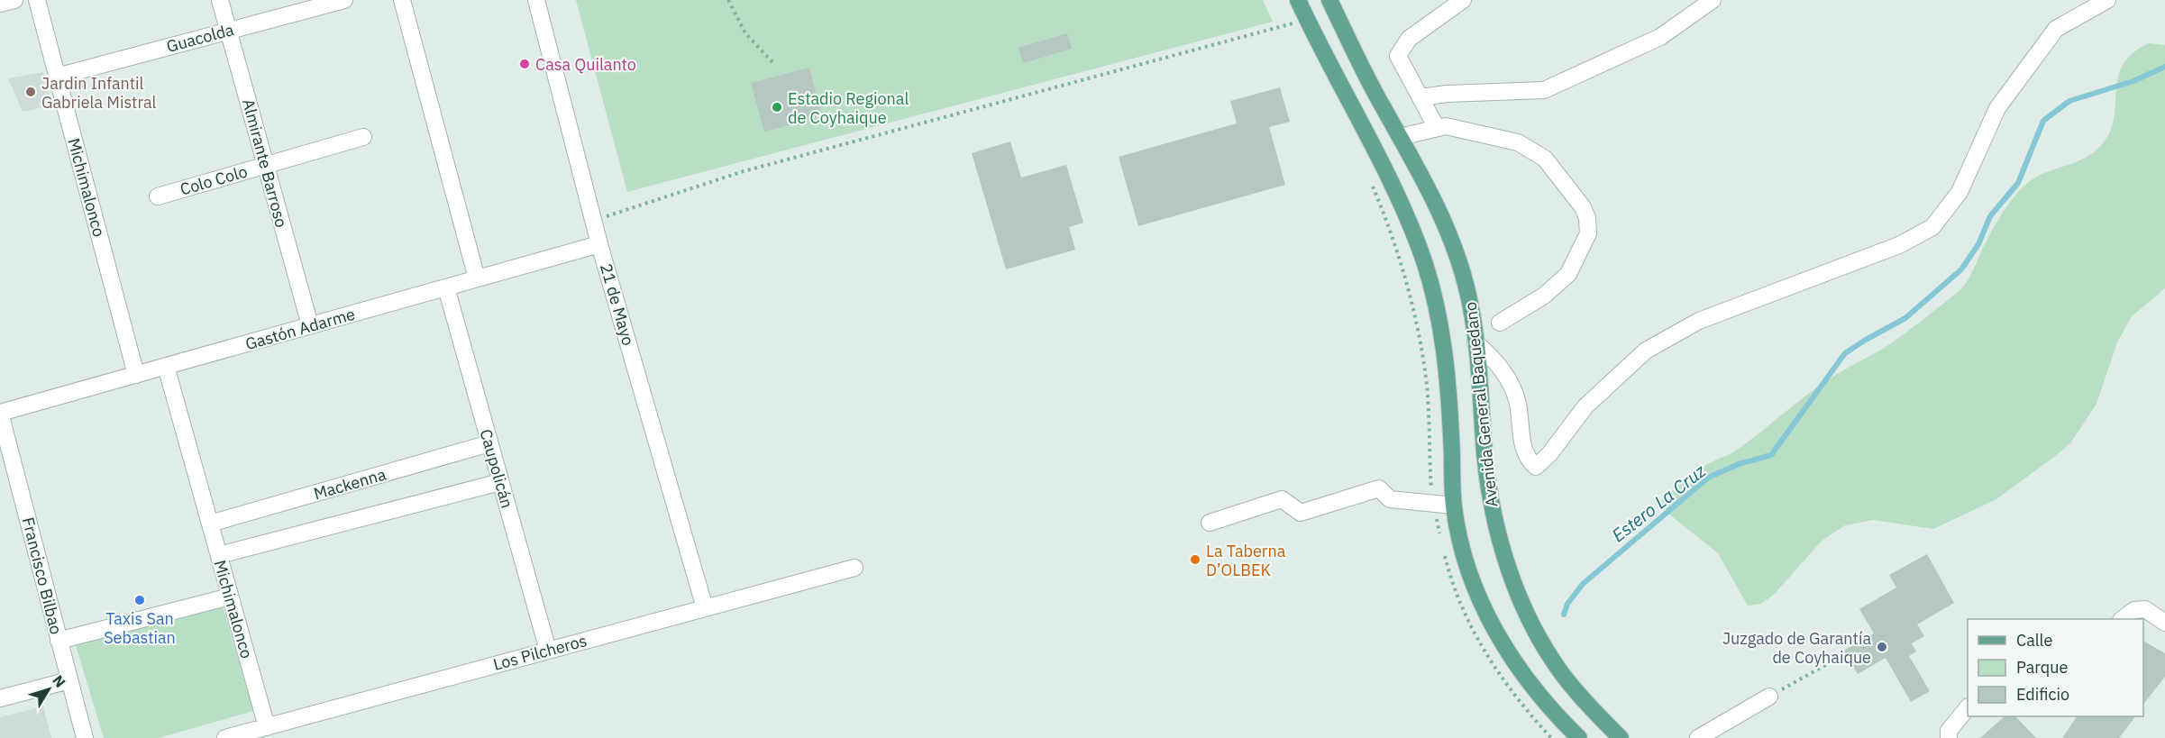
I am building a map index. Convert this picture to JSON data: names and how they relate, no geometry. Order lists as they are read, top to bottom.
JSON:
{
  "streets": {
    "main road": ["Avenida General Baquedano"],
    "street": [
      "Guacolda",
      "Almirante Barroso",
      "Colo Colo",
      "Michimalonco",
      "21 de Mayo",
      "Gastón Adarme",
      "Caupolicán",
      "Mackenna",
      "Francisco Bilbao",
      "Los Pilcheros"
    ]
  },
  "crossings": [
    ["Guacolda", "Almirante Barroso"],
    ["Guacolda", "Michimalonco"],
    ["Almirante Barroso", "Colo Colo"],
    ["Almirante Barroso", "Gastón Adarme"],
    ["Michimalonco", "Gastón Adarme"],
    ["Michimalonco", "Mackenna"],
    ["Michimalonco", "Los Pilcheros"],
    ["21 de Mayo", "Gastón Adarme"],
    ["21 de Mayo", "Los Pilcheros"],
    ["Gastón Adarme", "Caupolicán"],
    ["Gastón Adarme", "Francisco Bilbao"],
    ["Caupolicán", "Mackenna"],
    ["Caupolicán", "Los Pilcheros"]
  ],
  "water": ["Estero La Cruz"],
  "places": [
    "Casa Quilanto",
    "Jardin Infantil Gabriela Mistral",
    "Estadio Regional de Coyhaique",
    "La Taberna D’OLBEK",
    "Taxis San Sebastian",
    "Juzgado de Garantía de Coyhaique"
  ],
  "legend": ["Calle", "Parque", "Edificio"],
  "north": "top right"
}
